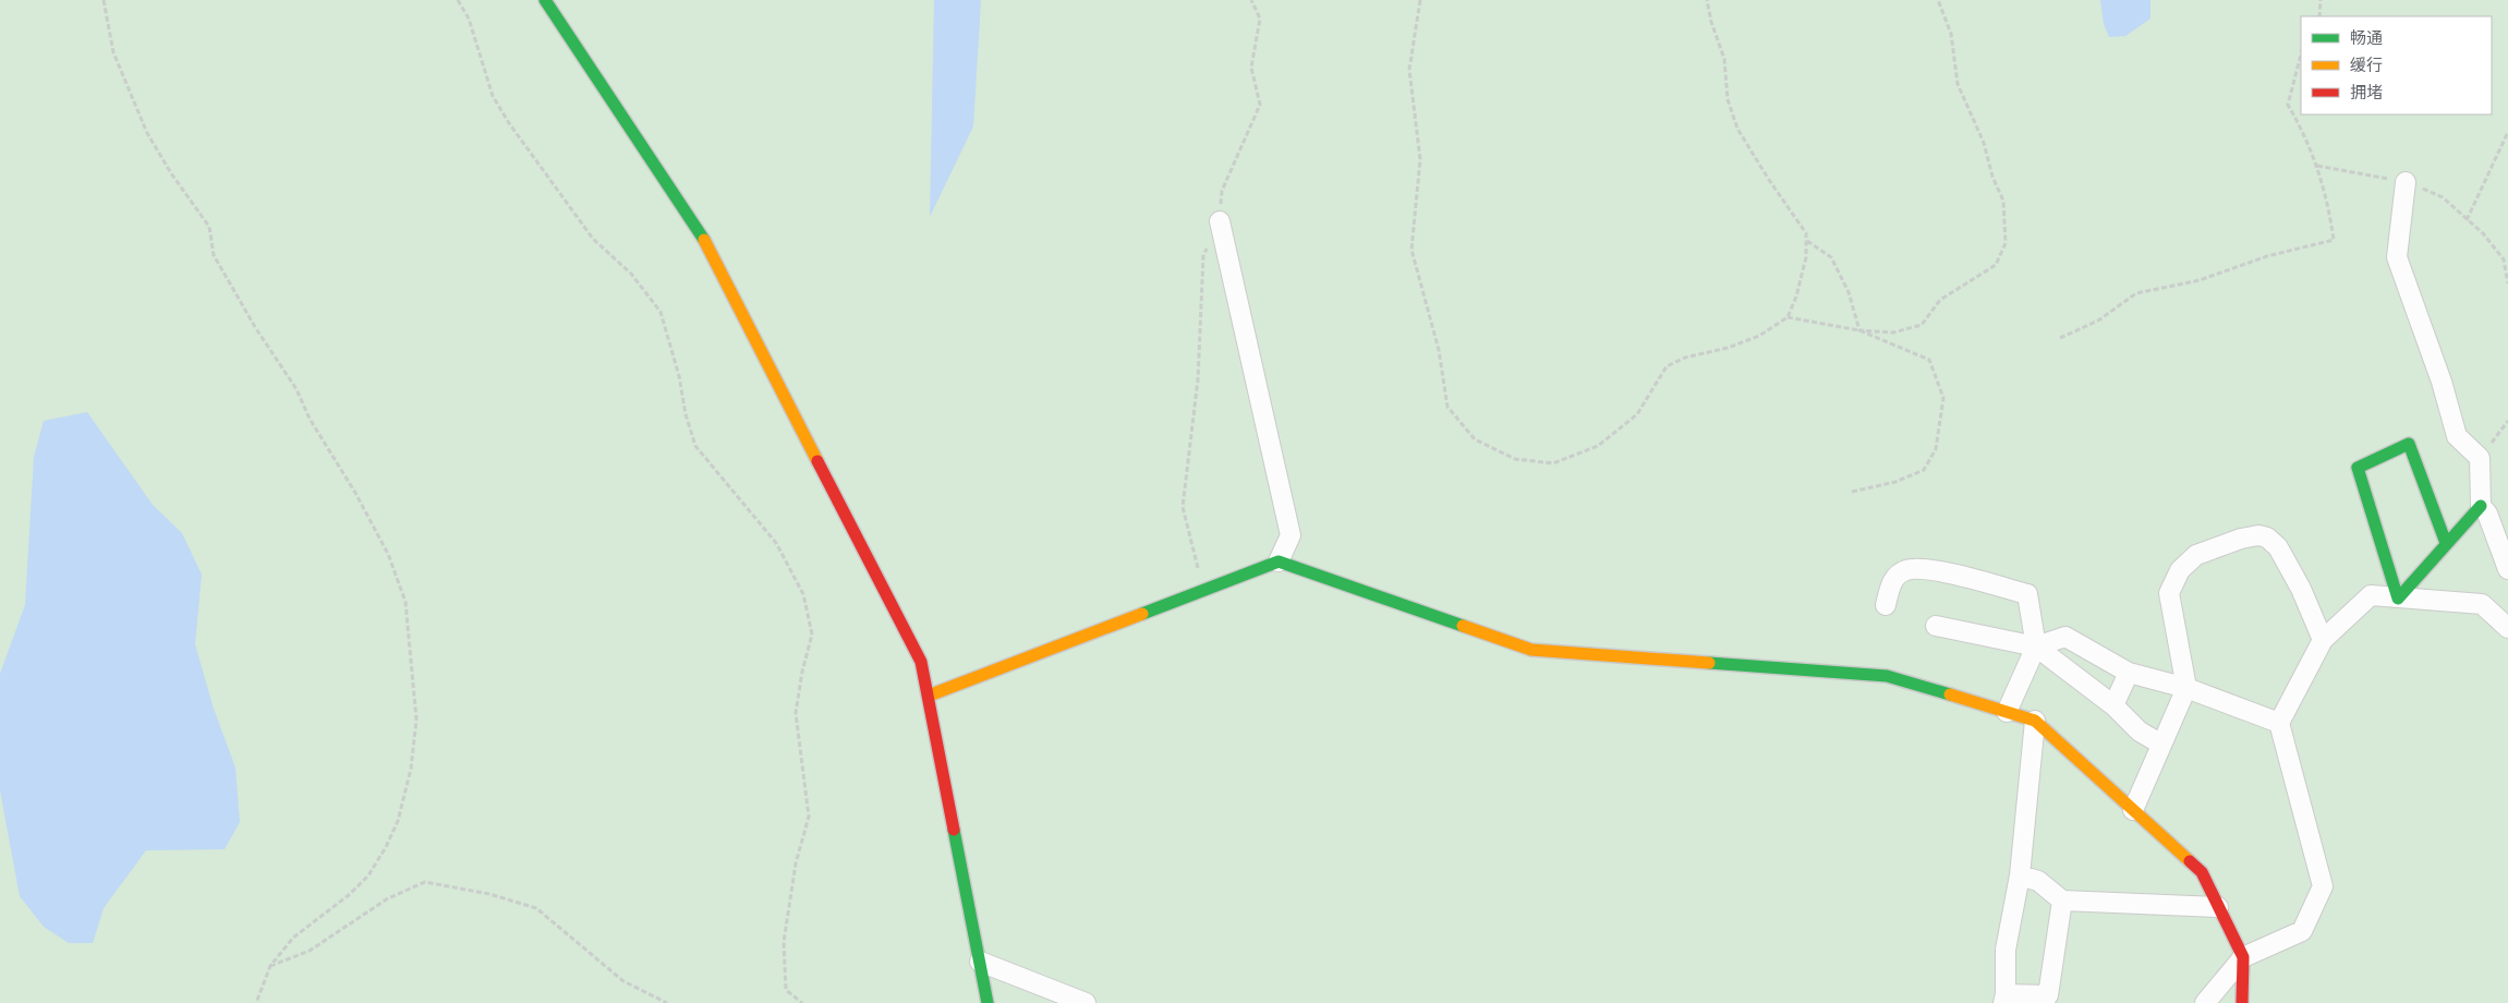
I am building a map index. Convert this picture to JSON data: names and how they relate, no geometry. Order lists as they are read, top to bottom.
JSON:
{
  "legend": ["畅通", "缓行", "拥堵"]
}
